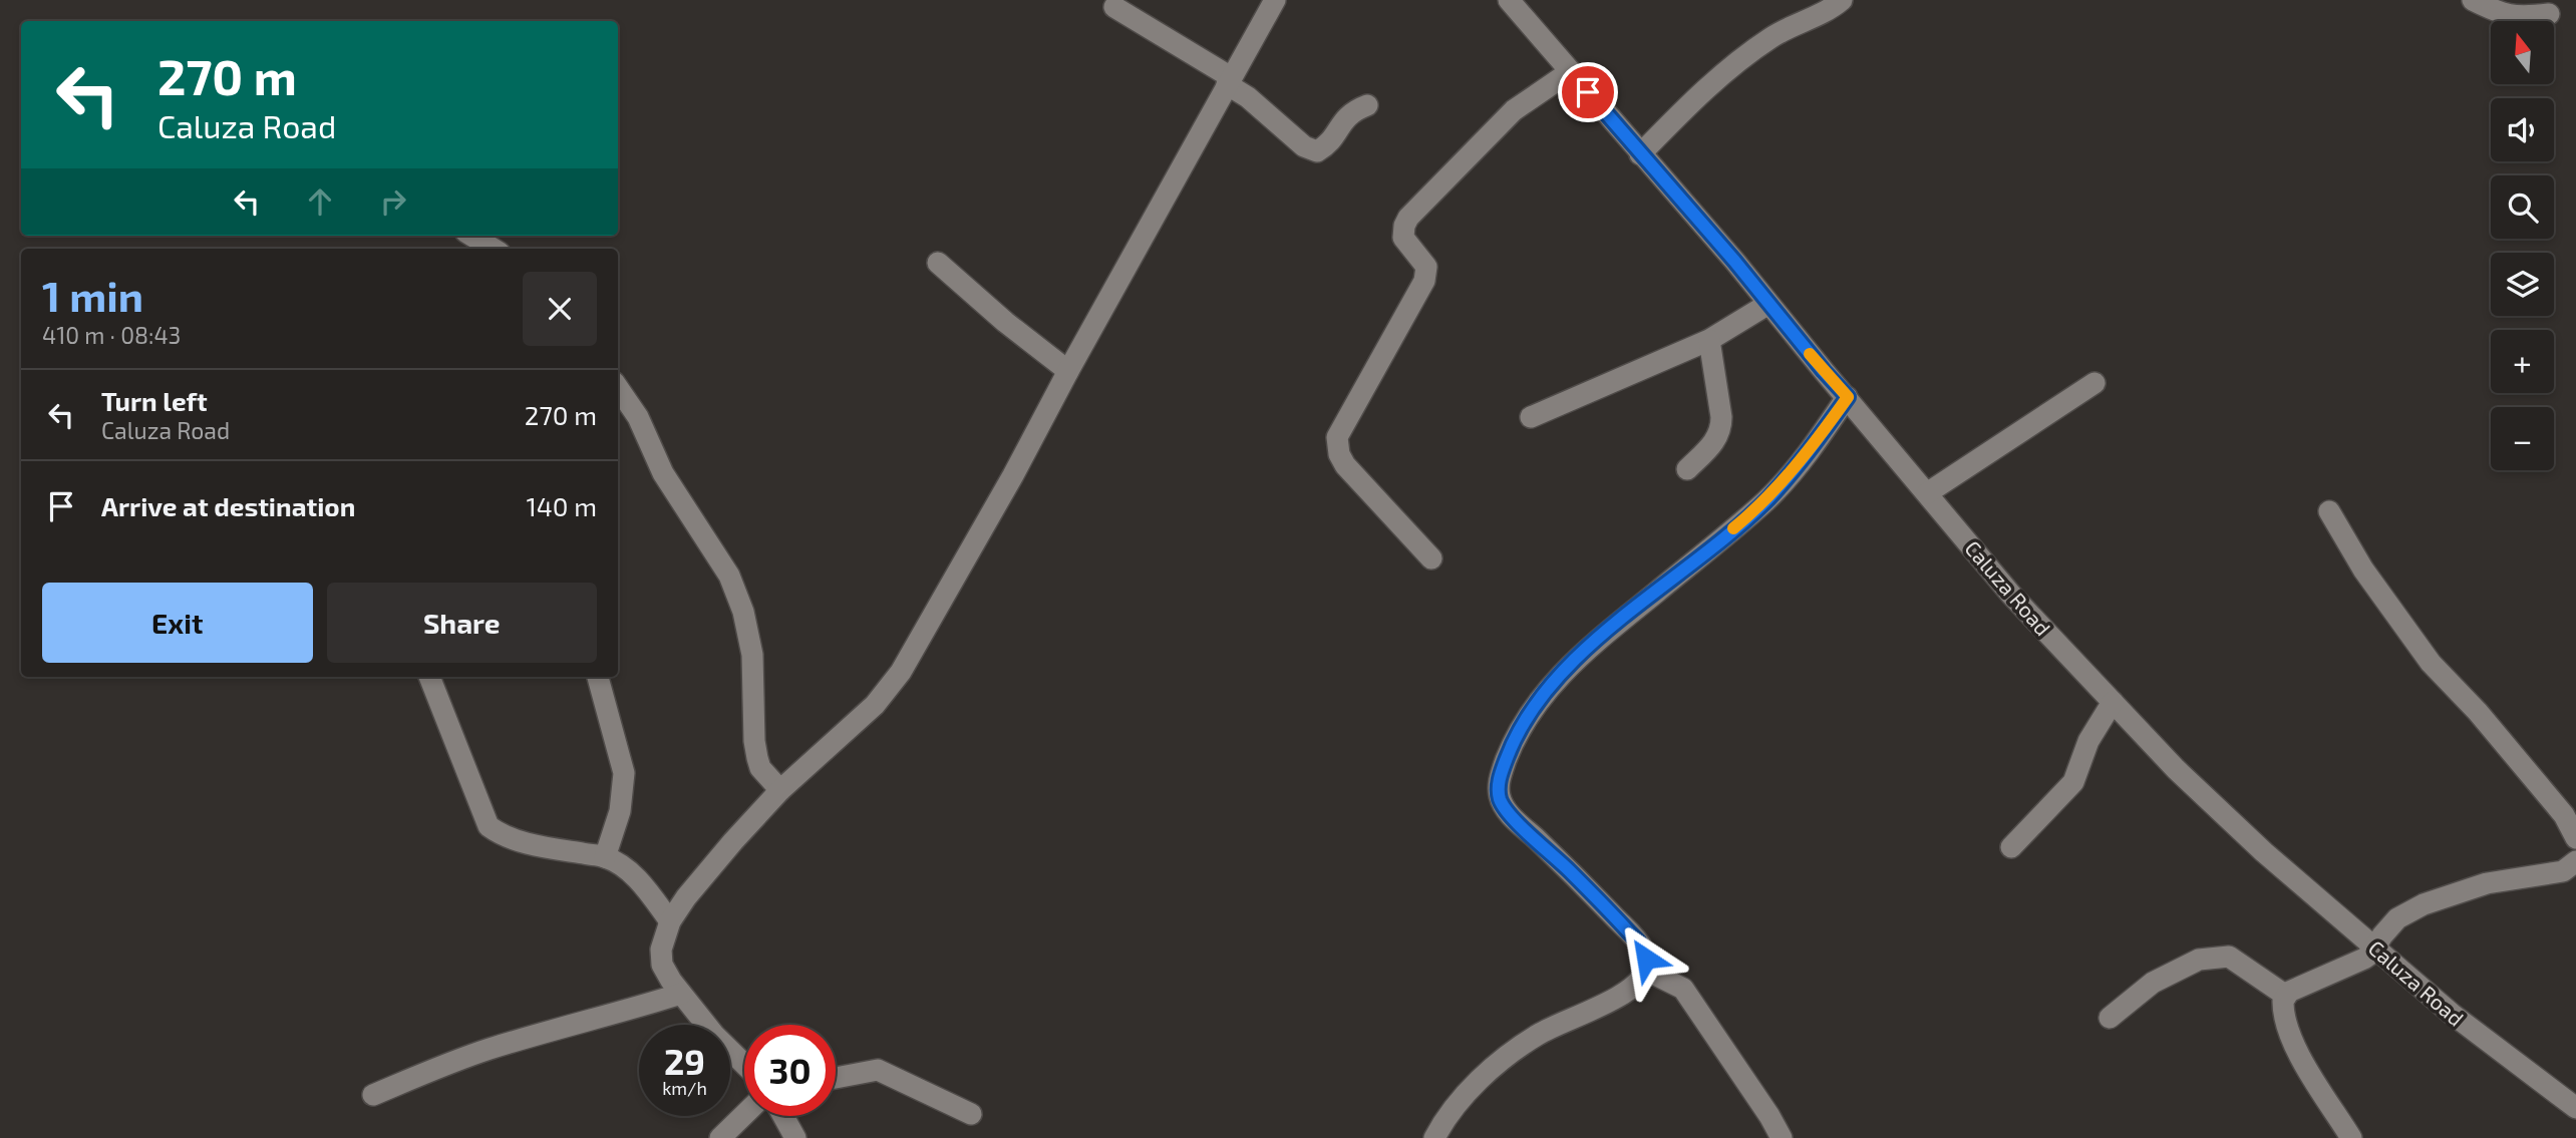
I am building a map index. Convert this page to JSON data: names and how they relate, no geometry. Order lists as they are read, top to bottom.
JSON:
{
  "streets": {
    "street": ["Caluza Road"]
  },
  "north": "top",
  "page": {
    "map_buttons": ["+", "−"],
    "turn": ["270 m", "Caluza Road"],
    "heading": ["1 min", "410 m · 08:43"],
    "list": [
      {
        "name": "Turn left",
        "note": "Caluza Road",
        "value": "270 m"
      },
      {
        "name": "Arrive at destination",
        "value": "140 m"
      }
    ],
    "buttons": ["Exit", "Share"],
    "speed": "29 km/h",
    "limit": "30"
  }
}
